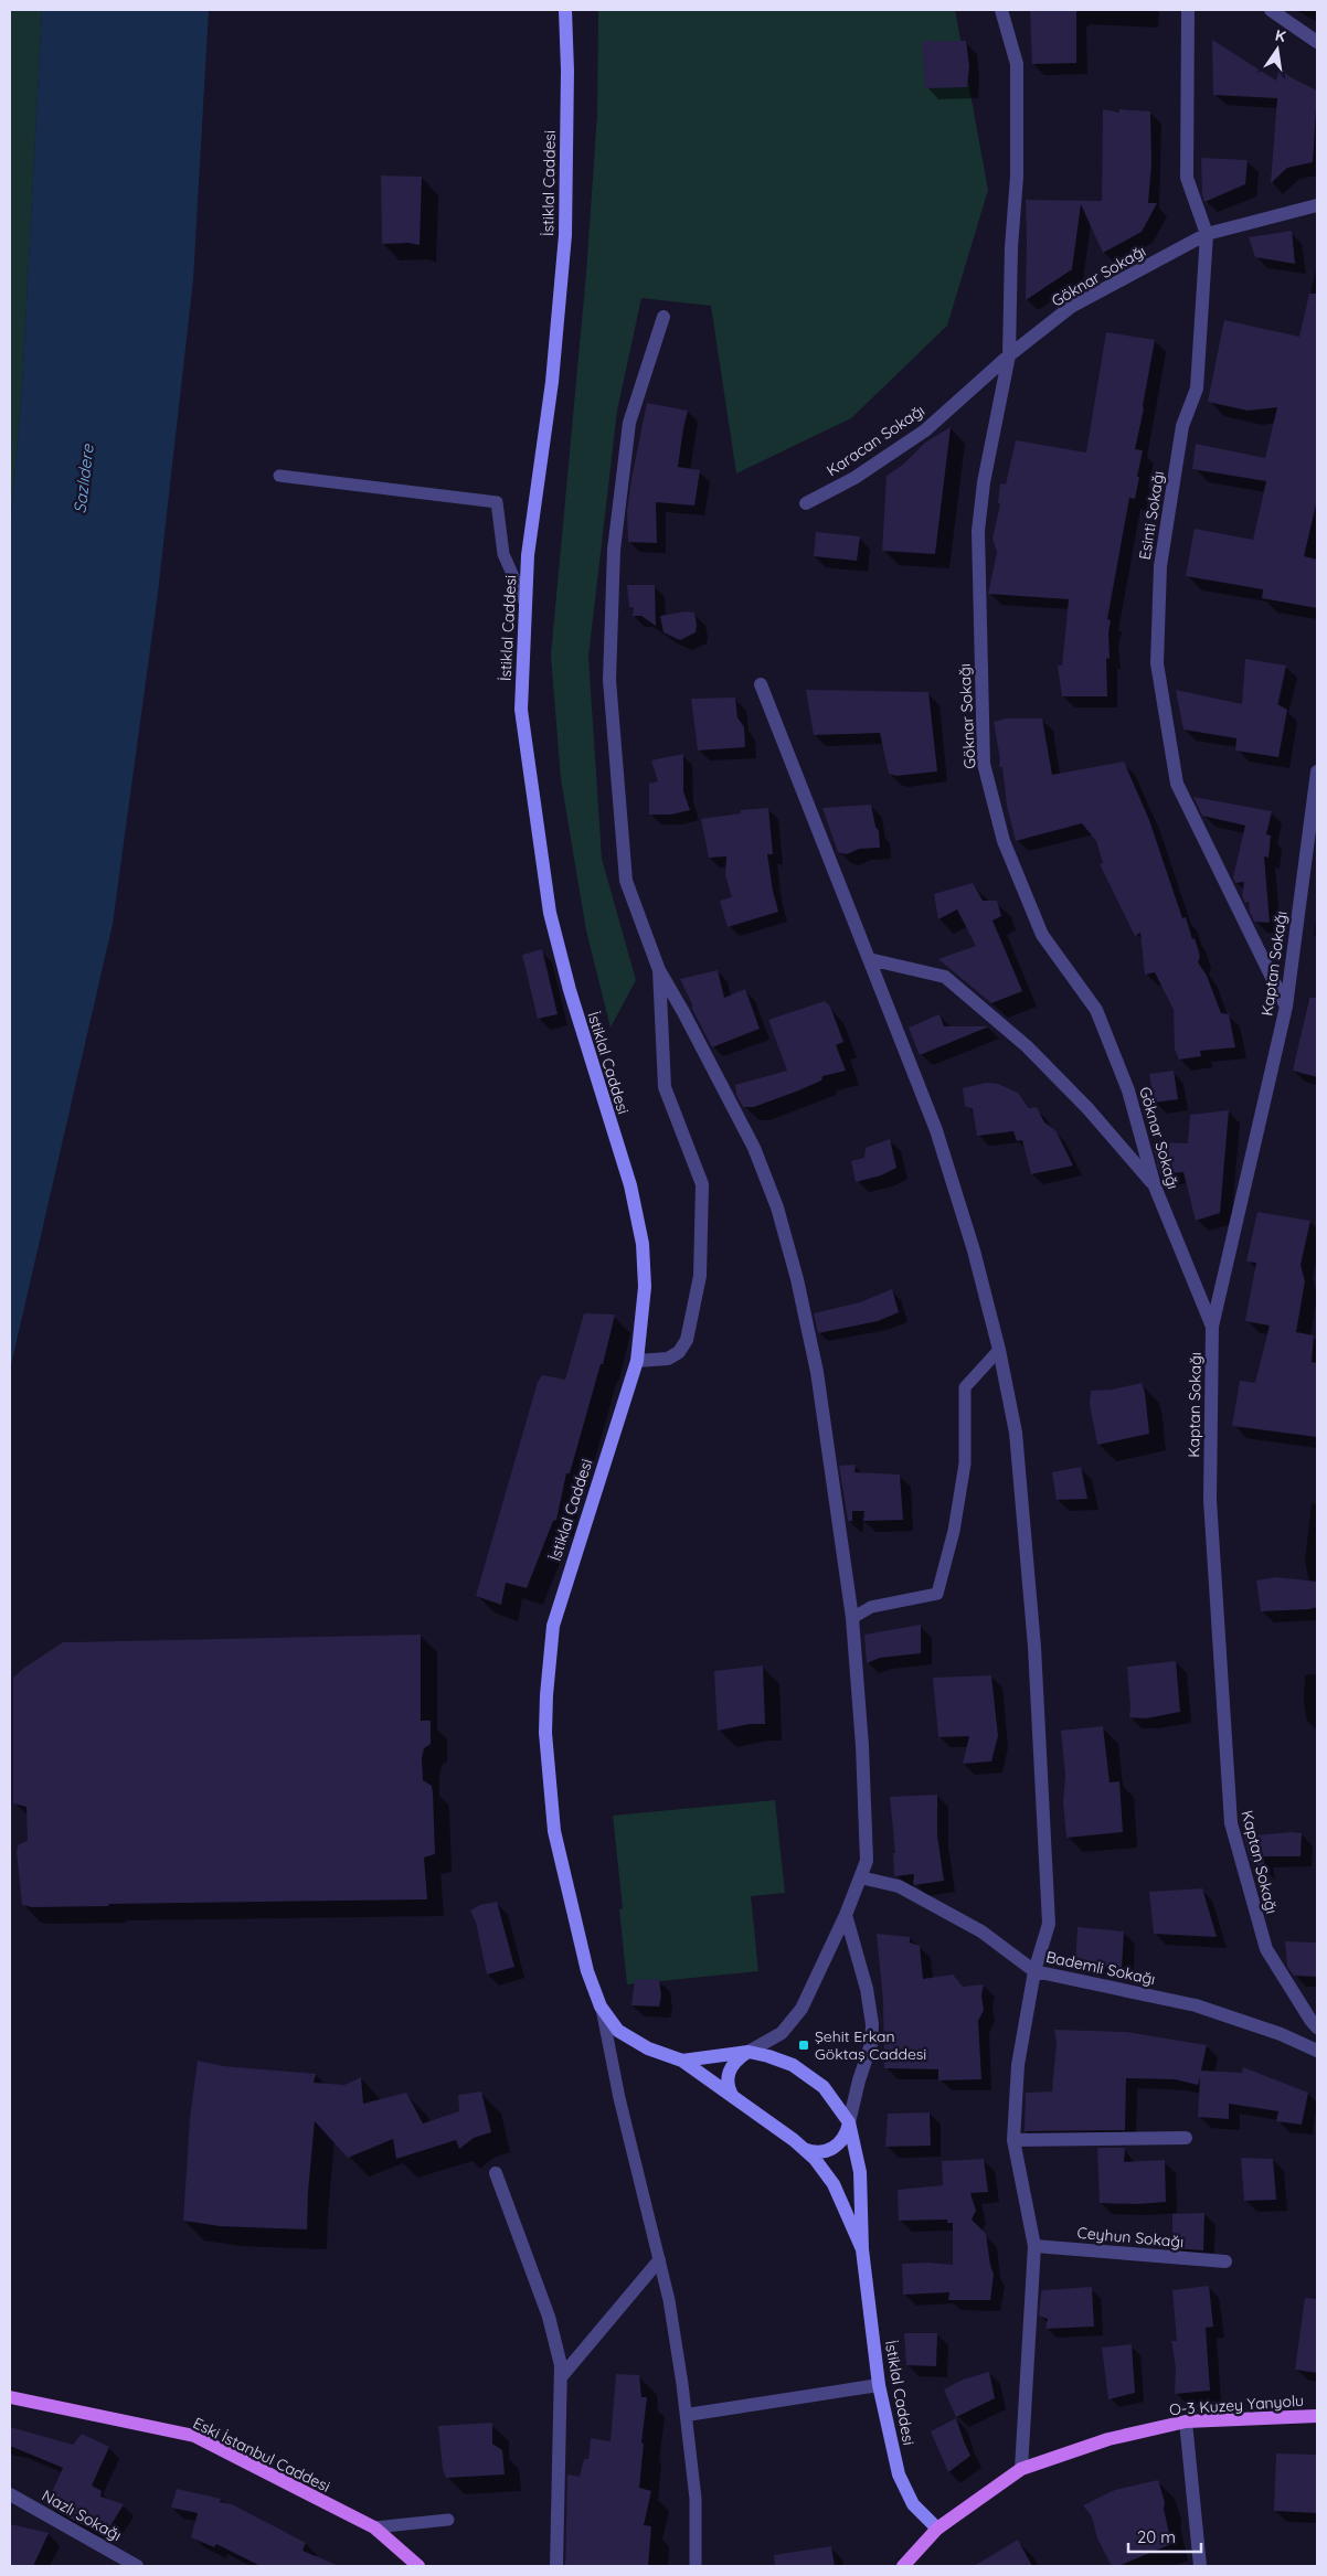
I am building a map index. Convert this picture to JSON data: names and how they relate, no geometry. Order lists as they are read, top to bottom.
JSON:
{
  "streets": {
    "main road": ["İstiklal Caddesi", "O-3 Kuzey Yanyolu", "Eski İstanbul Caddesi"],
    "street": [
      "Göknar Sokağı",
      "Karacan Sokağı",
      "Esinti Sokağı",
      "Kaptan Sokağı",
      "Bademli Sokağı",
      "Ceyhun Sokağı",
      "Nazlı Sokağı"
    ]
  },
  "crossings": [
    ["İstiklal Caddesi", "O-3 Kuzey Yanyolu"],
    ["Göknar Sokağı", "Karacan Sokağı"],
    ["Göknar Sokağı", "Esinti Sokağı"],
    ["Göknar Sokağı", "Kaptan Sokağı"],
    ["Esinti Sokağı", "Kaptan Sokağı"]
  ],
  "water": ["Sazlıdere"],
  "places": {
    "transit": ["Şehit Erkan Göktaş Caddesi"]
  },
  "scale_bar": "20 m",
  "north": "top"
}
